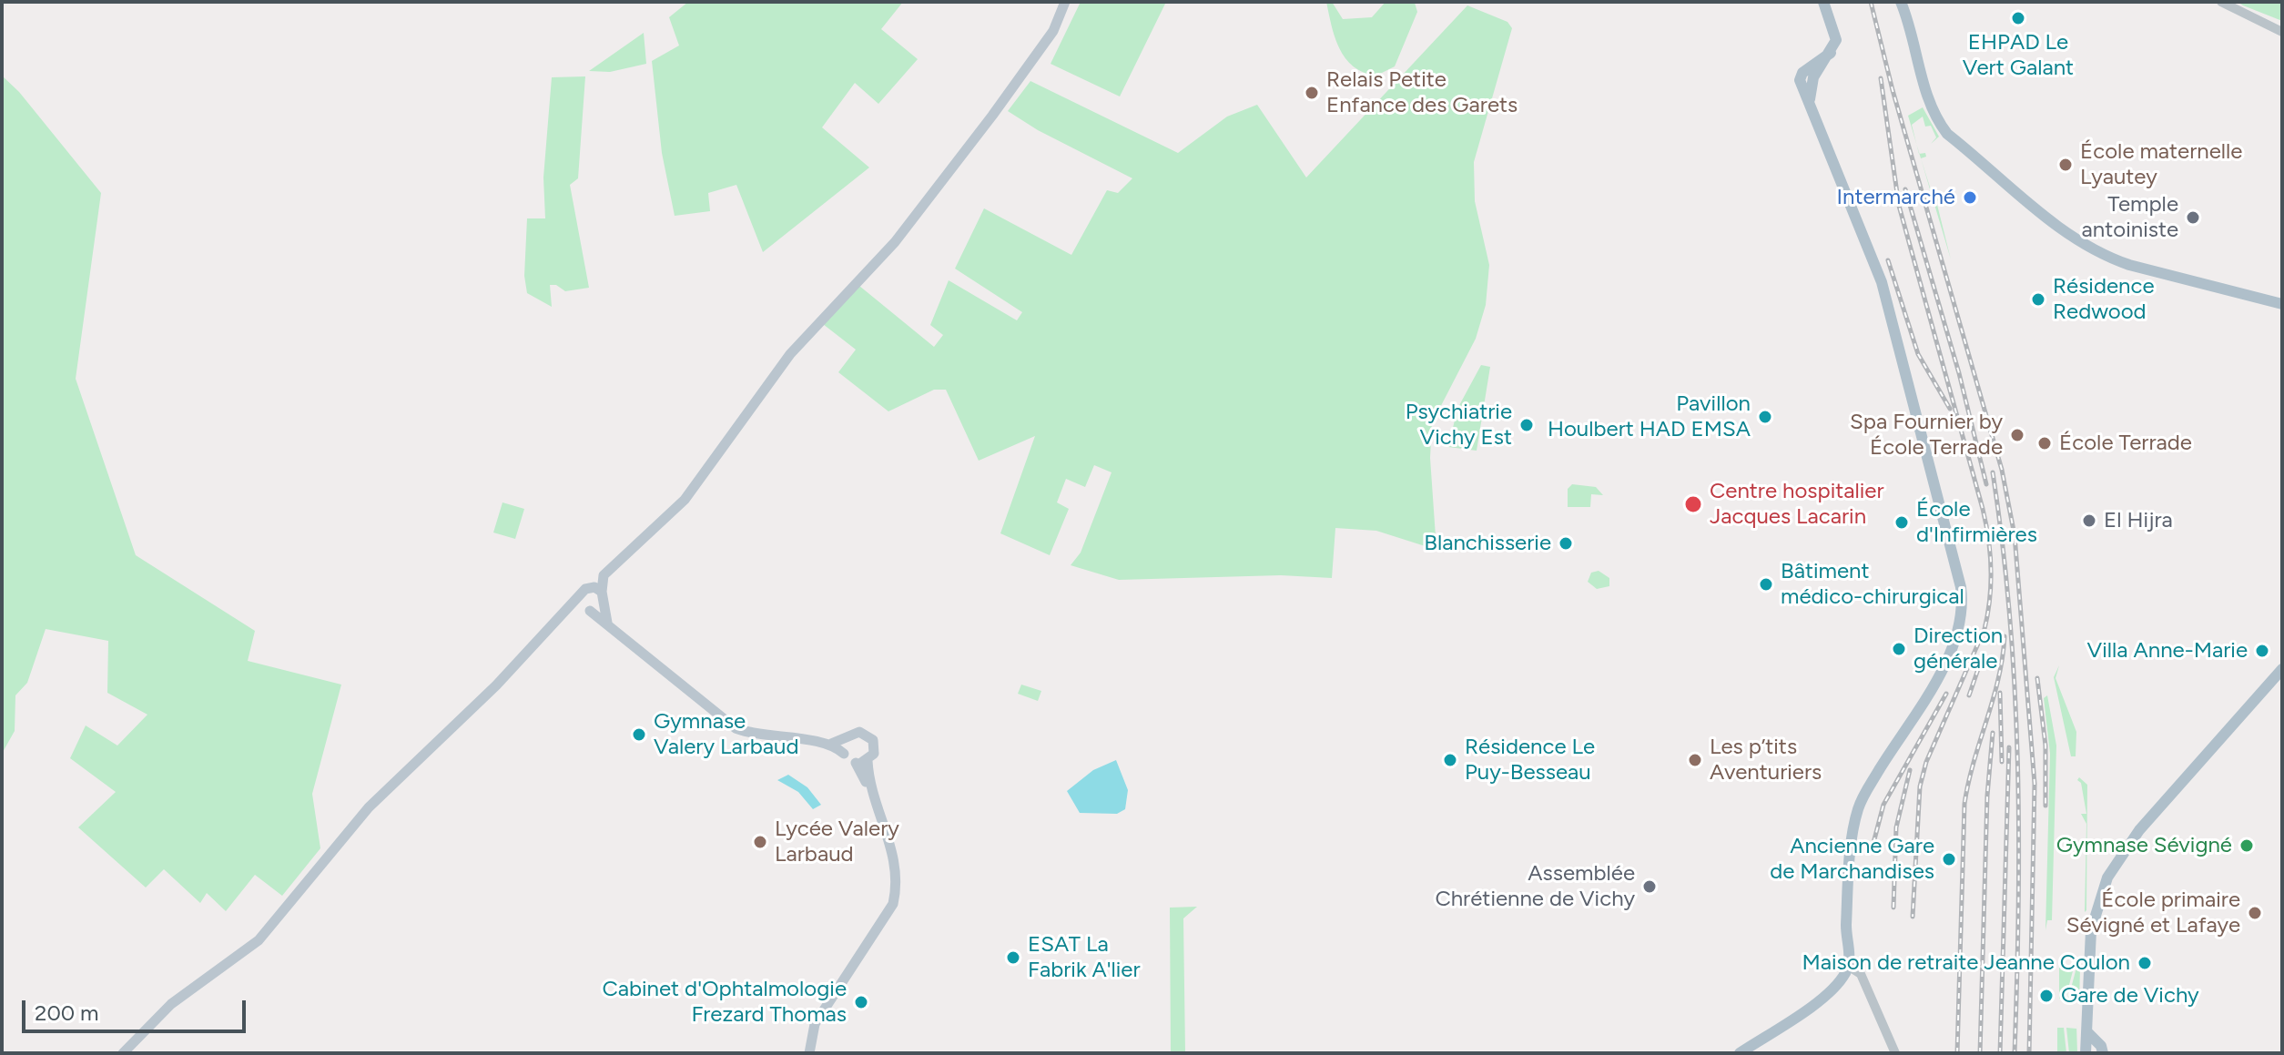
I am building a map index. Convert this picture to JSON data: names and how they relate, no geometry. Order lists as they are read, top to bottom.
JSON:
{
  "places": [
    "EHPAD Le Vert Galant",
    "Relais Petite Enfance des Garets",
    "École maternelle Lyautey",
    "Intermarché",
    "Temple antoiniste",
    "Résidence Redwood",
    "Pavillon Houlbert HAD EMSA",
    "Psychiatrie Vichy Est",
    "Spa Fournier by École Terrade",
    "École Terrade",
    "Centre hospitalier Jacques Lacarin",
    "El Hijra",
    "École d'Infirmières",
    "Blanchisserie",
    "Bâtiment médico-chirurgical",
    "Direction générale",
    "Villa Anne-Marie",
    "Gymnase Valery Larbaud",
    "Résidence Le Puy-Besseau",
    "Les p’tits Aventuriers",
    "Lycée Valery Larbaud",
    "Gymnase Sévigné",
    "Ancienne Gare de Marchandises",
    "Assemblée Chrétienne de Vichy",
    "École primaire Sévigné et Lafaye",
    "ESAT La Fabrik A'lier",
    "Maison de retraite Jeanne Coulon",
    "Gare de Vichy",
    "Cabinet d'Ophtalmologie Frezard Thomas"
  ],
  "scale_bar": "200 m"
}
